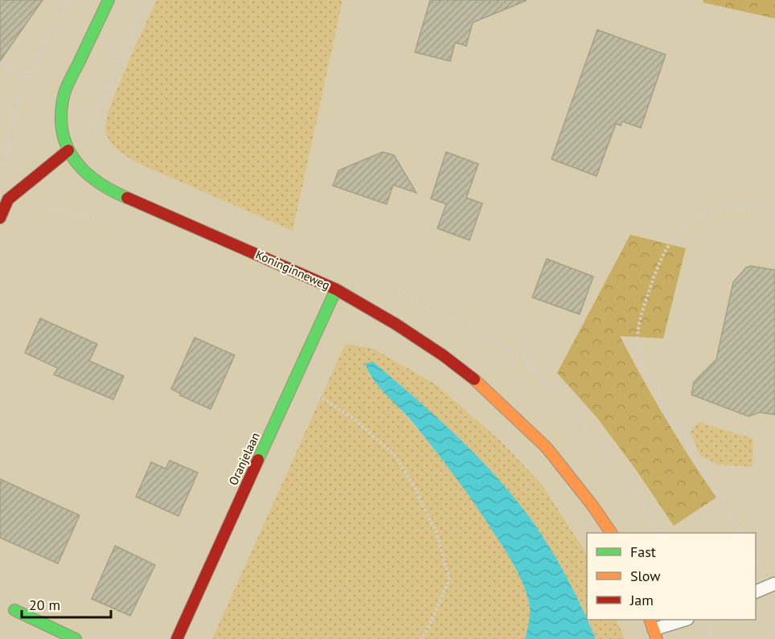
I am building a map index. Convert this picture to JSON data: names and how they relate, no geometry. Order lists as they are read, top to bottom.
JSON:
{
  "streets": {
    "street": ["Koninginneweg", "Oranjelaan"]
  },
  "crossings": [
    ["Koninginneweg", "Oranjelaan"]
  ],
  "legend": ["Fast", "Slow", "Jam"],
  "scale_bar": "20 m"
}
